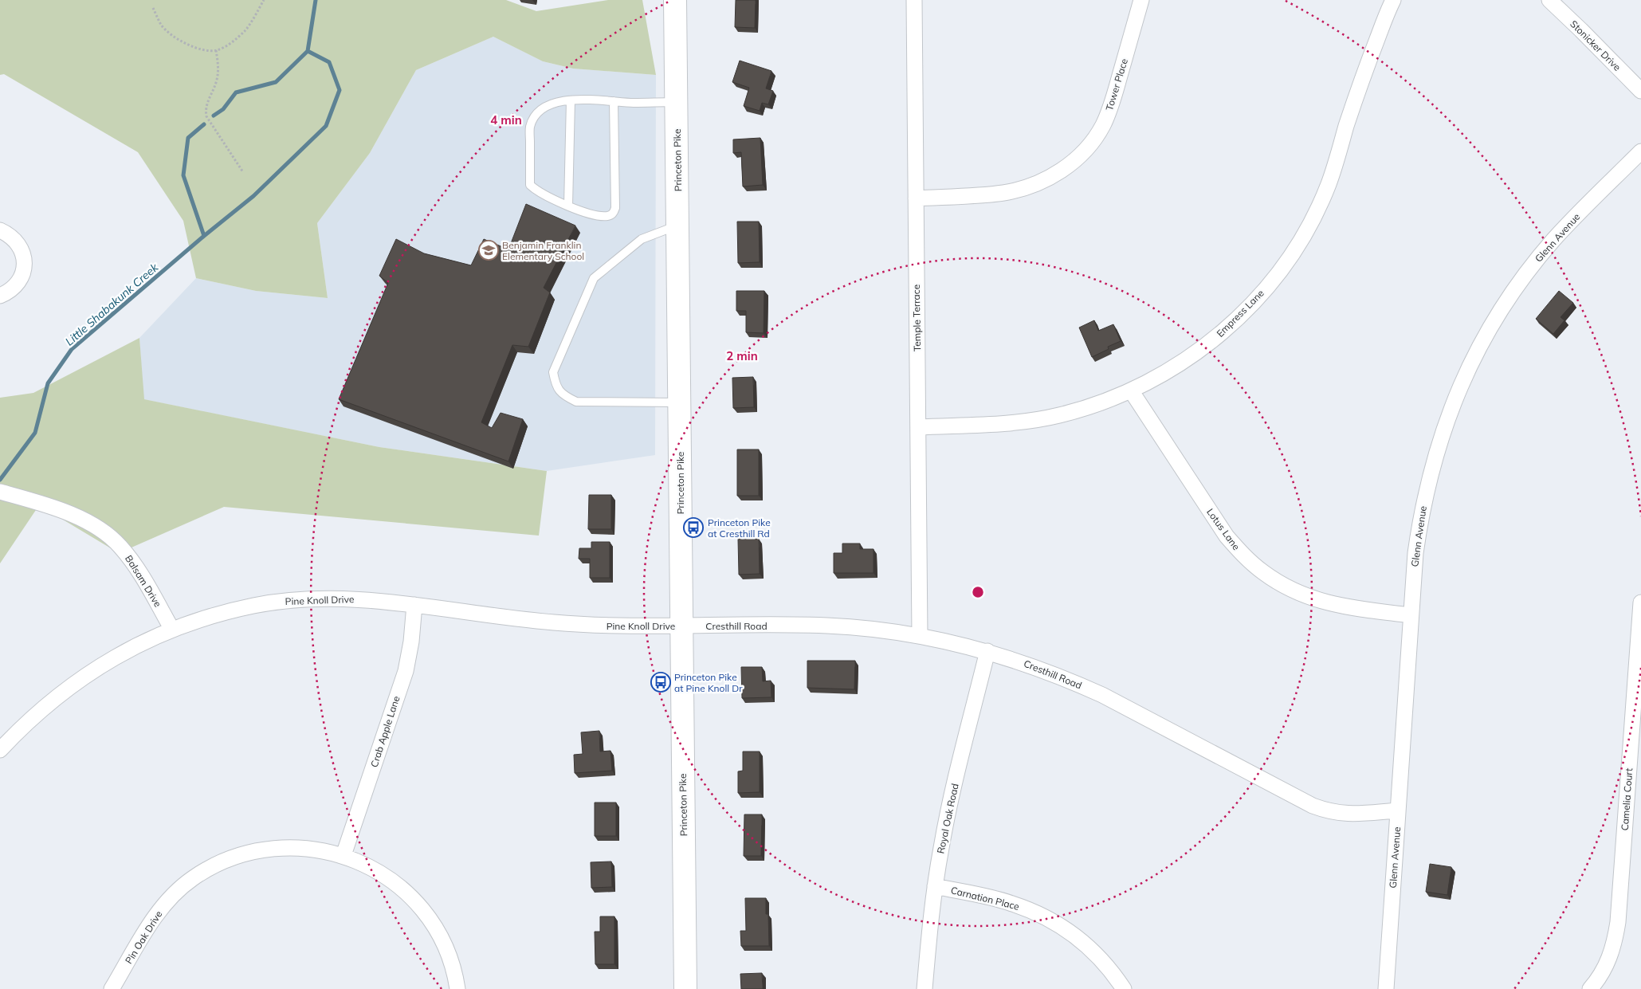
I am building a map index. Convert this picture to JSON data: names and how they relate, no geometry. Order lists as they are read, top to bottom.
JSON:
{
  "streets": {
    "main road": ["Princeton Pike"],
    "street": [
      "Stonicker Drive",
      "Tower Place",
      "Glenn Avenue",
      "Empress Lane",
      "Temple Terrace",
      "Lotus Lane",
      "Balsam Drive",
      "Pine Knoll Drive",
      "Cresthill Road",
      "Crab Apple Lane",
      "Camelia Court",
      "Royal Oak Road",
      "Carnation Place",
      "Pin Oak Drive"
    ]
  },
  "crossings": [
    ["Tower Place", "Temple Terrace"],
    ["Princeton Pike", "Pine Knoll Drive"],
    ["Princeton Pike", "Cresthill Road"],
    ["Glenn Avenue", "Lotus Lane"],
    ["Glenn Avenue", "Cresthill Road"],
    ["Empress Lane", "Temple Terrace"],
    ["Empress Lane", "Lotus Lane"],
    ["Temple Terrace", "Cresthill Road"],
    ["Balsam Drive", "Pine Knoll Drive"],
    ["Pine Knoll Drive", "Cresthill Road"],
    ["Pine Knoll Drive", "Crab Apple Lane"],
    ["Cresthill Road", "Royal Oak Road"],
    ["Crab Apple Lane", "Pin Oak Drive"],
    ["Royal Oak Road", "Carnation Place"]
  ],
  "water": ["Little Shabakunk Creek"],
  "places": {
    "school or university": ["Benjamin Franklin Elementary School"],
    "bus stop": ["Princeton Pike at Cresthill Rd", "Princeton Pike at Pine Knoll Dr"]
  },
  "rings": ["4 min", "2 min"]
}
